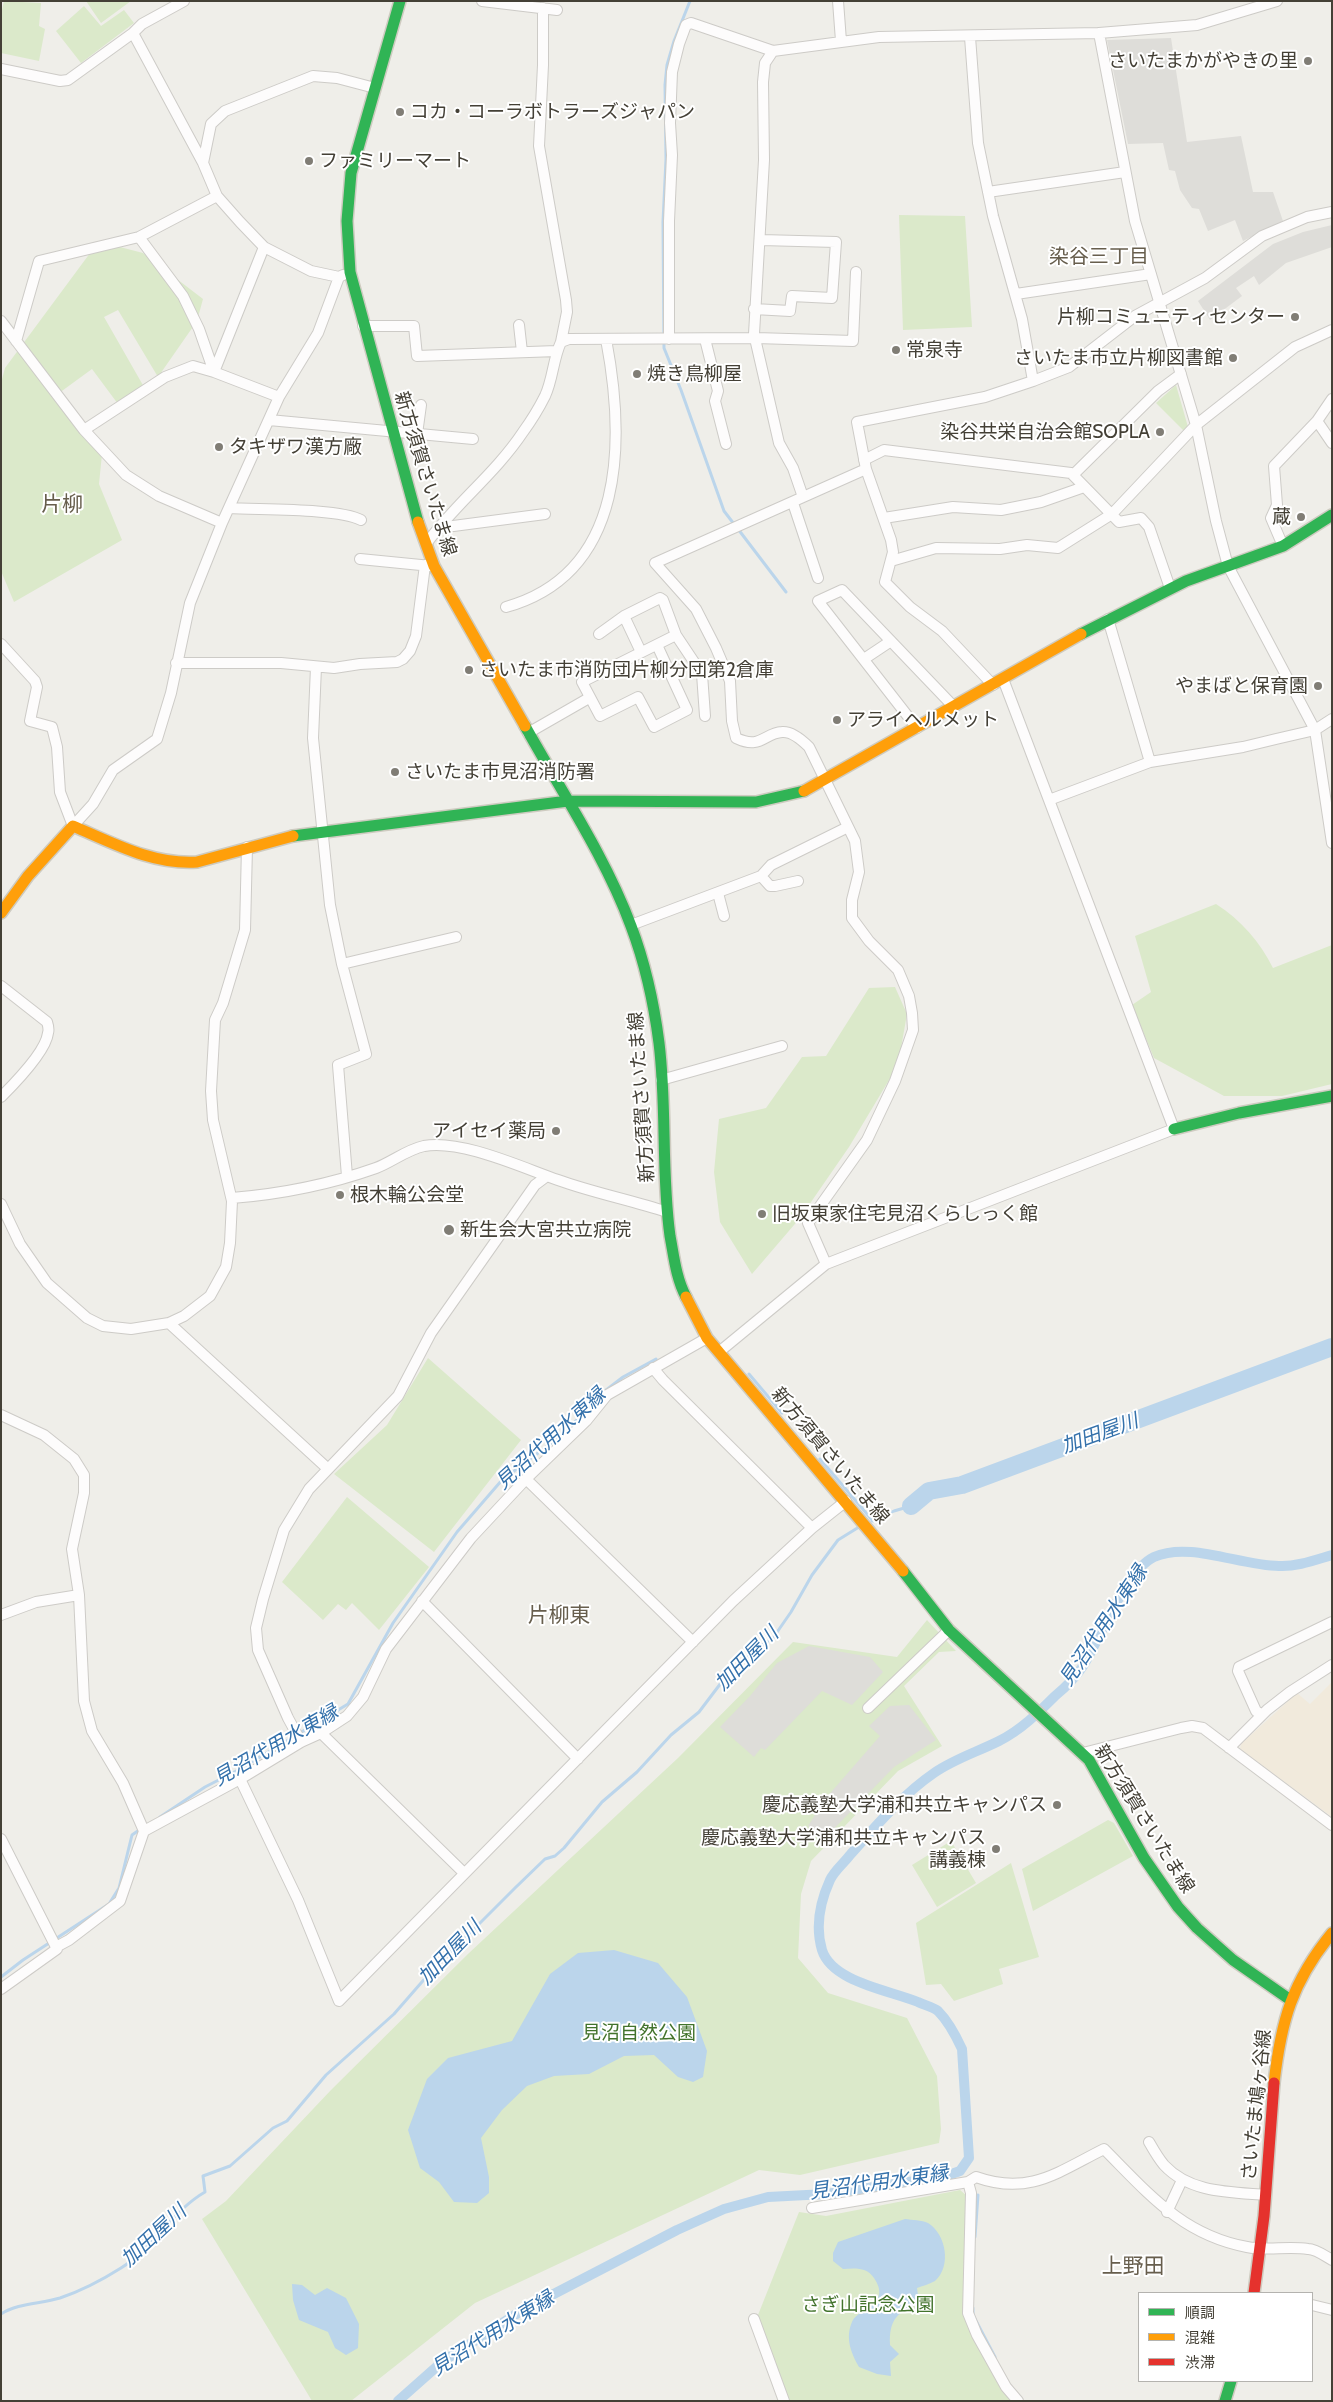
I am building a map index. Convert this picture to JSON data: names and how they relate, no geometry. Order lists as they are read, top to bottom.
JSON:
{
  "streets": {
    "main road": ["新方須賀さいたま線", "さいたま鳩ヶ谷線"]
  },
  "crossings": [
    ["新方須賀さいたま線", "さいたま鳩ヶ谷線"]
  ],
  "districts": [
    "染谷三丁目",
    "片柳",
    "片柳東",
    "上野田"
  ],
  "water": ["加田屋川", "見沼代用水東縁"],
  "parks": ["見沼自然公園", "さぎ山記念公園"],
  "places": [
    "さいたまかがやきの里",
    "コカ・コーラボトラーズジャパン",
    "ファミリーマート",
    "片柳コミュニティセンター",
    "常泉寺",
    "さいたま市立片柳図書館",
    "焼き鳥柳屋",
    "染谷共栄自治会館SOPLA",
    "タキザワ漢方廠",
    "蔵",
    "さいたま市消防団片柳分団第2倉庫",
    "やまばと保育園",
    "アライヘルメット",
    "さいたま市見沼消防署",
    "アイセイ薬局",
    "根木輪公会堂",
    "旧坂東家住宅見沼くらしっく館",
    "新生会大宮共立病院",
    "慶応義塾大学浦和共立キャンパス",
    "慶応義塾大学浦和共立キャンパス 講義棟"
  ],
  "legend": ["順調", "混雑", "渋滞"]
}
